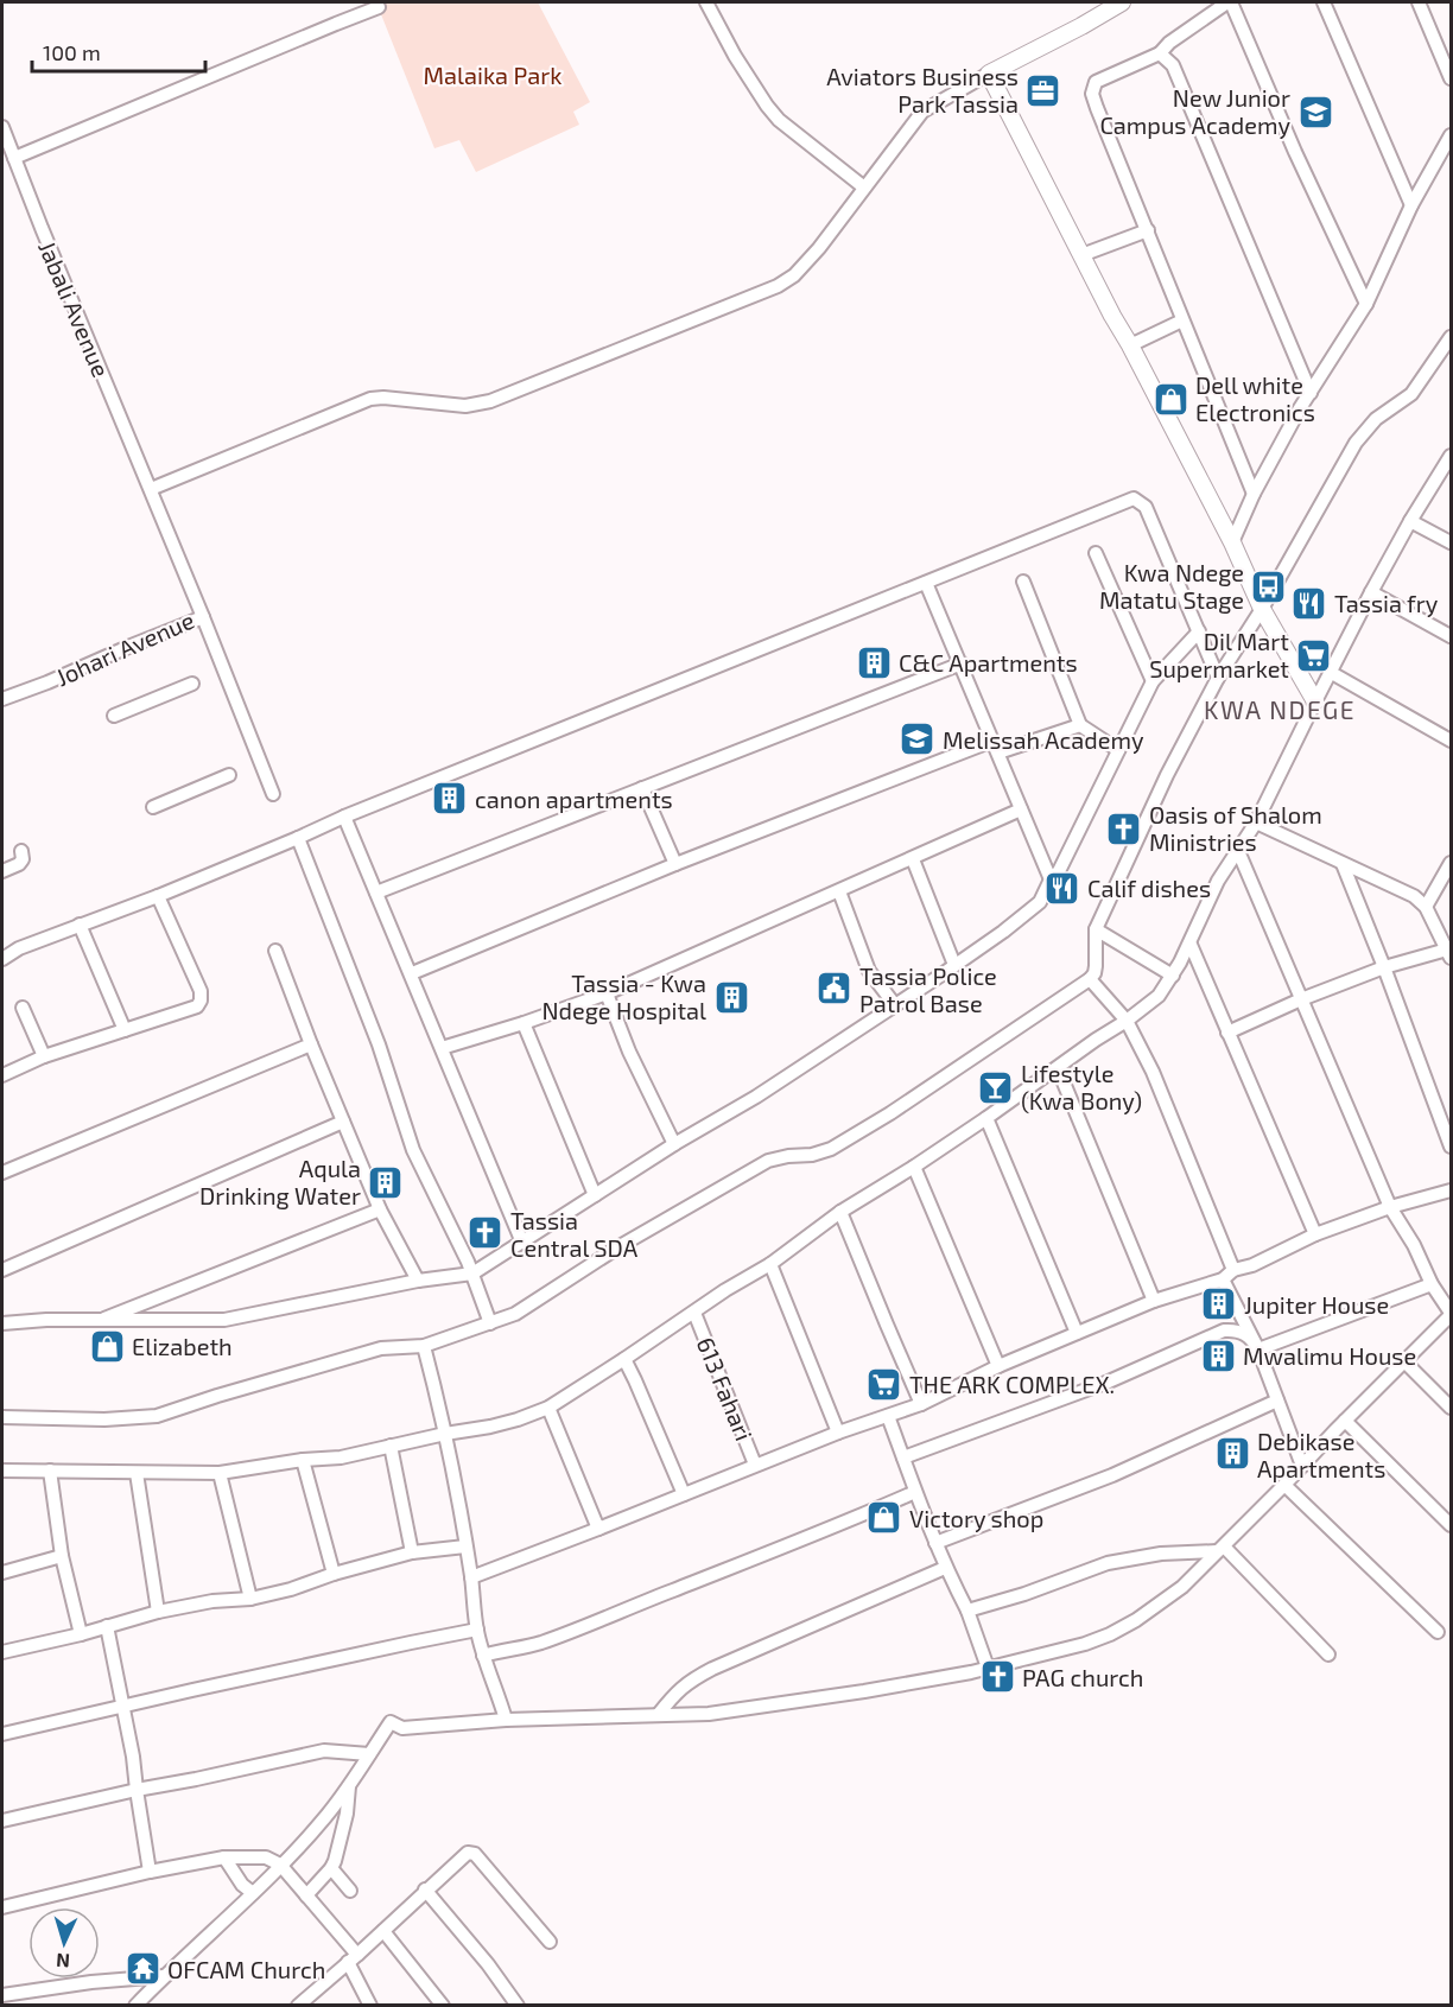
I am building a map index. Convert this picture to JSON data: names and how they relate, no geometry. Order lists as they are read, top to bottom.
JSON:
{
  "streets": {
    "street": ["Jabali Avenue", "Johari Avenue", "613 Fahari"]
  },
  "crossings": [
    ["Jabali Avenue", "Johari Avenue"]
  ],
  "districts": ["KWA NDEGE"],
  "parks": ["Malaika Park"],
  "places": {
    "office": ["Aviators Business Park Tassia"],
    "school or university": ["New Junior Campus Academy", "Melissah Academy"],
    "shop": ["Dell white Electronics", "Elizabeth", "Victory shop"],
    "bus stop": ["Kwa Ndege Matatu Stage"],
    "restaurant": ["Tassia fry", "Calif dishes"],
    "supermarket": ["Dil Mart Supermarket", "THE ARK COMPLEX."],
    "building": [
      "C&C Apartments",
      "canon apartments",
      "Tassia - Kwa Ndege Hospital",
      "Aqula Drinking Water",
      "Jupiter House",
      "Mwalimu House",
      "Debikase Apartments"
    ],
    "church": ["Oasis of Shalom Ministries", "Tassia Central SDA", "PAG church"],
    "public building": ["Tassia Police Patrol Base"],
    "bar": ["Lifestyle (Kwa Bony)"],
    "temple": ["OFCAM Church"]
  },
  "scale_bar": "100 m",
  "north": "bottom"
}
